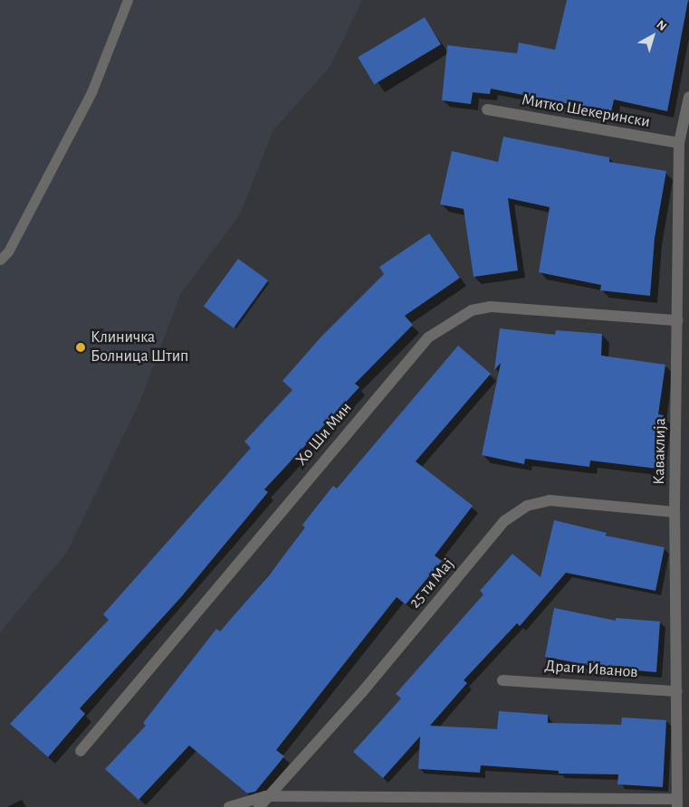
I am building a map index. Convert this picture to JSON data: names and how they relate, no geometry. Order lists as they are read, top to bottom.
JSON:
{
  "streets": {
    "street": [
      "Митко Шекерински",
      "Хо Ши Мин",
      "Каваклија",
      "25 ти Мај",
      "Драги Иванов"
    ]
  },
  "crossings": [
    ["Митко Шекерински", "Каваклија"],
    ["Хо Ши Мин", "Каваклија"],
    ["Каваклија", "25 ти Мај"],
    ["Каваклија", "Драги Иванов"]
  ],
  "places": ["Клиничка Болница Штип"],
  "north": "top right"
}
